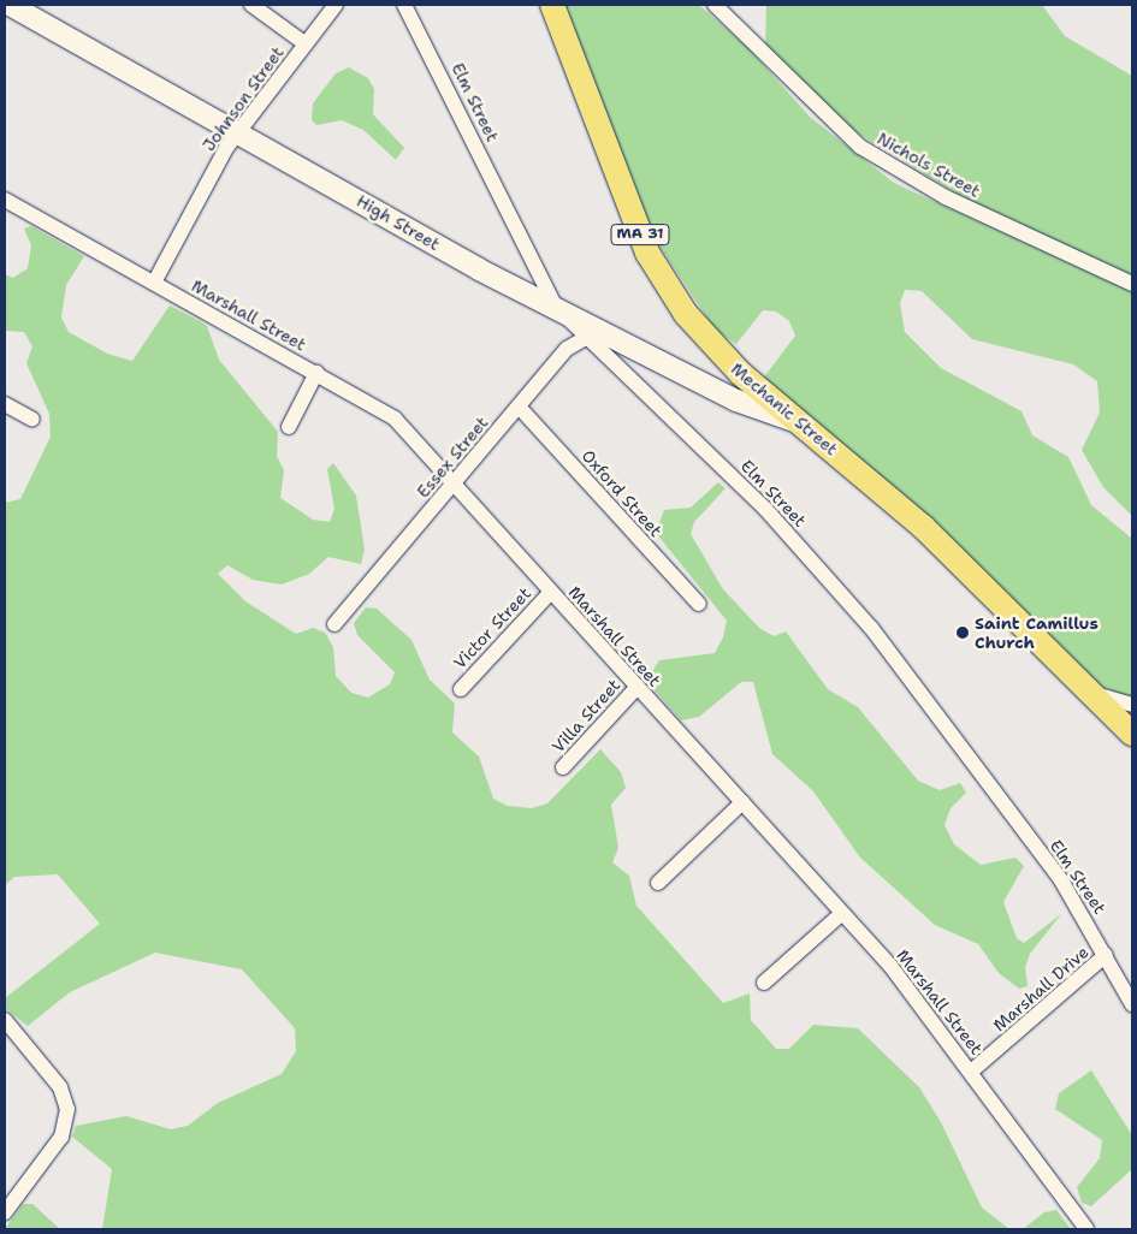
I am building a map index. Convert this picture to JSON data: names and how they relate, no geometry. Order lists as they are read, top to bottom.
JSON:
{
  "streets": {
    "main road": ["High Street", "MA 31", "Mechanic Street"],
    "street": [
      "Johnson Street",
      "Elm Street",
      "Nichols Street",
      "Marshall Street",
      "Essex Street",
      "Oxford Street",
      "Victor Street",
      "Villa Street",
      "Marshall Drive"
    ]
  },
  "crossings": [
    ["Johnson Street", "High Street"],
    ["Johnson Street", "Marshall Street"],
    ["Elm Street", "High Street"],
    ["Elm Street", "Essex Street"],
    ["Elm Street", "Marshall Drive"],
    ["High Street", "Mechanic Street"],
    ["Marshall Street", "Essex Street"],
    ["Marshall Street", "Victor Street"],
    ["Marshall Street", "Villa Street"],
    ["Marshall Street", "Marshall Drive"],
    ["Essex Street", "Oxford Street"]
  ],
  "places": ["Saint Camillus Church"]
}
